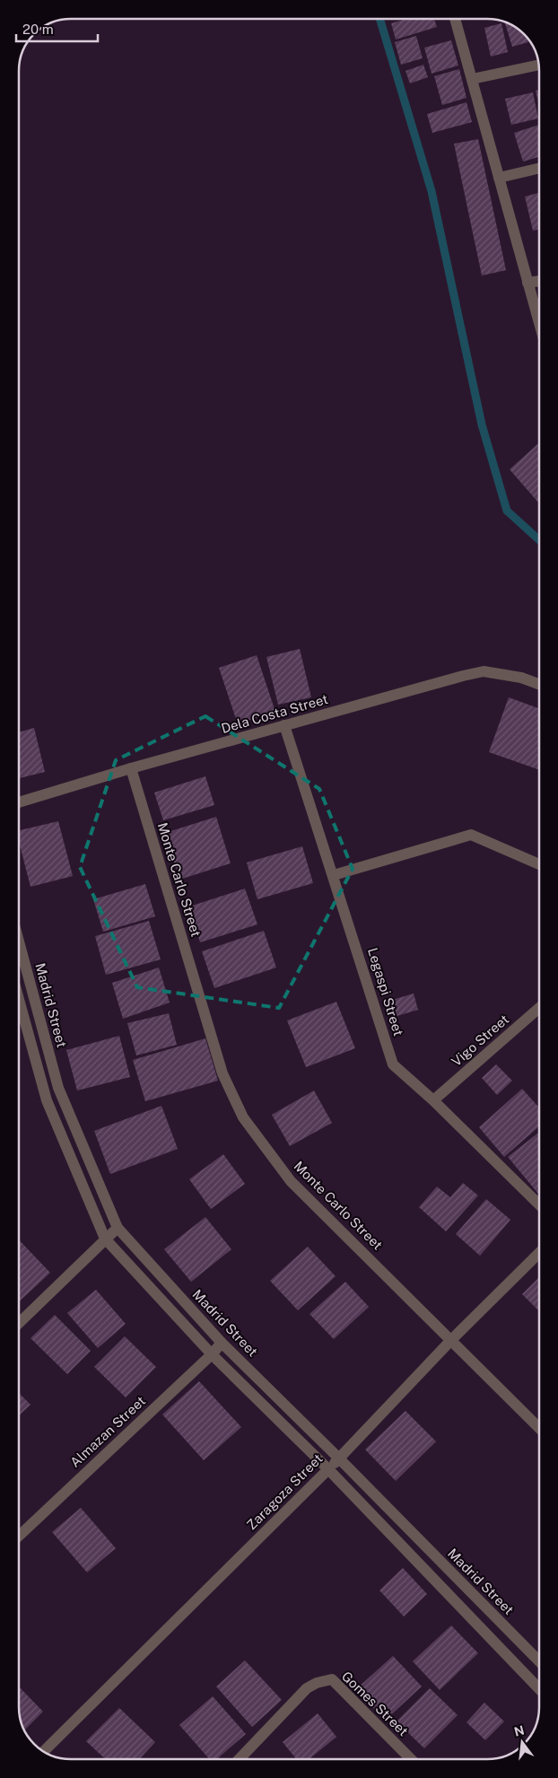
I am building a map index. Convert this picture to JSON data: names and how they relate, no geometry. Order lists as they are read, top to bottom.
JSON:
{
  "streets": {
    "street": [
      "Dela Costa Street",
      "Monte Carlo Street",
      "Legaspi Street",
      "Madrid Street",
      "Vigo Street",
      "Almazan Street",
      "Zaragoza Street",
      "Gomes Street"
    ]
  },
  "crossings": [
    ["Dela Costa Street", "Monte Carlo Street"],
    ["Dela Costa Street", "Legaspi Street"],
    ["Monte Carlo Street", "Zaragoza Street"],
    ["Legaspi Street", "Vigo Street"],
    ["Madrid Street", "Almazan Street"],
    ["Madrid Street", "Zaragoza Street"]
  ],
  "scale_bar": "20 m",
  "north": "top"
}
